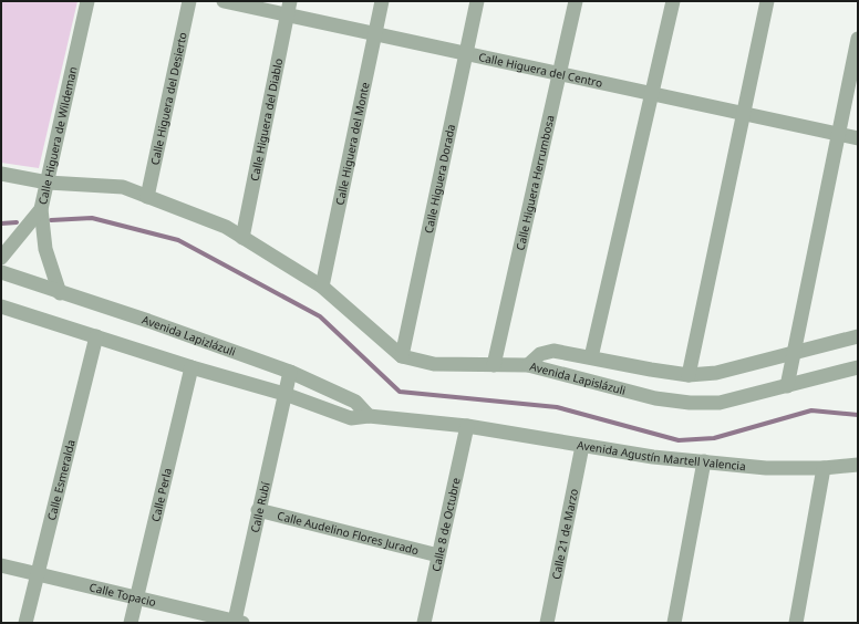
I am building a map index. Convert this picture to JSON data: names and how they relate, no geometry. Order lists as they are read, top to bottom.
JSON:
{
  "streets": {
    "street": [
      "Calle Higuera del Centro",
      "Calle Higuera del Desierto",
      "Calle Higuera del Diablo",
      "Calle Higuera de Wildeman",
      "Calle Higuera del Monte",
      "Calle Higuera Dorada",
      "Calle Higuera Herrumbosa",
      "Avenida Lapizlázuli",
      "Avenida Lapislázuli",
      "Avenida Agustín Martell Valencia",
      "Calle Esmeralda",
      "Calle Perla",
      "Calle Rubí",
      "Calle 8 de Octubre",
      "Calle Audelino Flores Jurado",
      "Calle 21 de Marzo",
      "Calle Topacio"
    ]
  },
  "crossings": [
    ["Calle Higuera del Centro", "Calle Higuera del Diablo"],
    ["Calle Higuera del Centro", "Calle Higuera del Monte"],
    ["Calle Higuera del Centro", "Calle Higuera Dorada"],
    ["Calle Higuera del Centro", "Calle Higuera Herrumbosa"],
    ["Avenida Lapizlázuli", "Calle Rubí"],
    ["Avenida Agustín Martell Valencia", "Calle 8 de Octubre"],
    ["Avenida Agustín Martell Valencia", "Calle 21 de Marzo"],
    ["Calle Esmeralda", "Calle Topacio"],
    ["Calle Perla", "Calle Topacio"],
    ["Calle Rubí", "Calle Audelino Flores Jurado"],
    ["Calle Rubí", "Calle Topacio"],
    ["Calle 8 de Octubre", "Calle Audelino Flores Jurado"]
  ]
}
